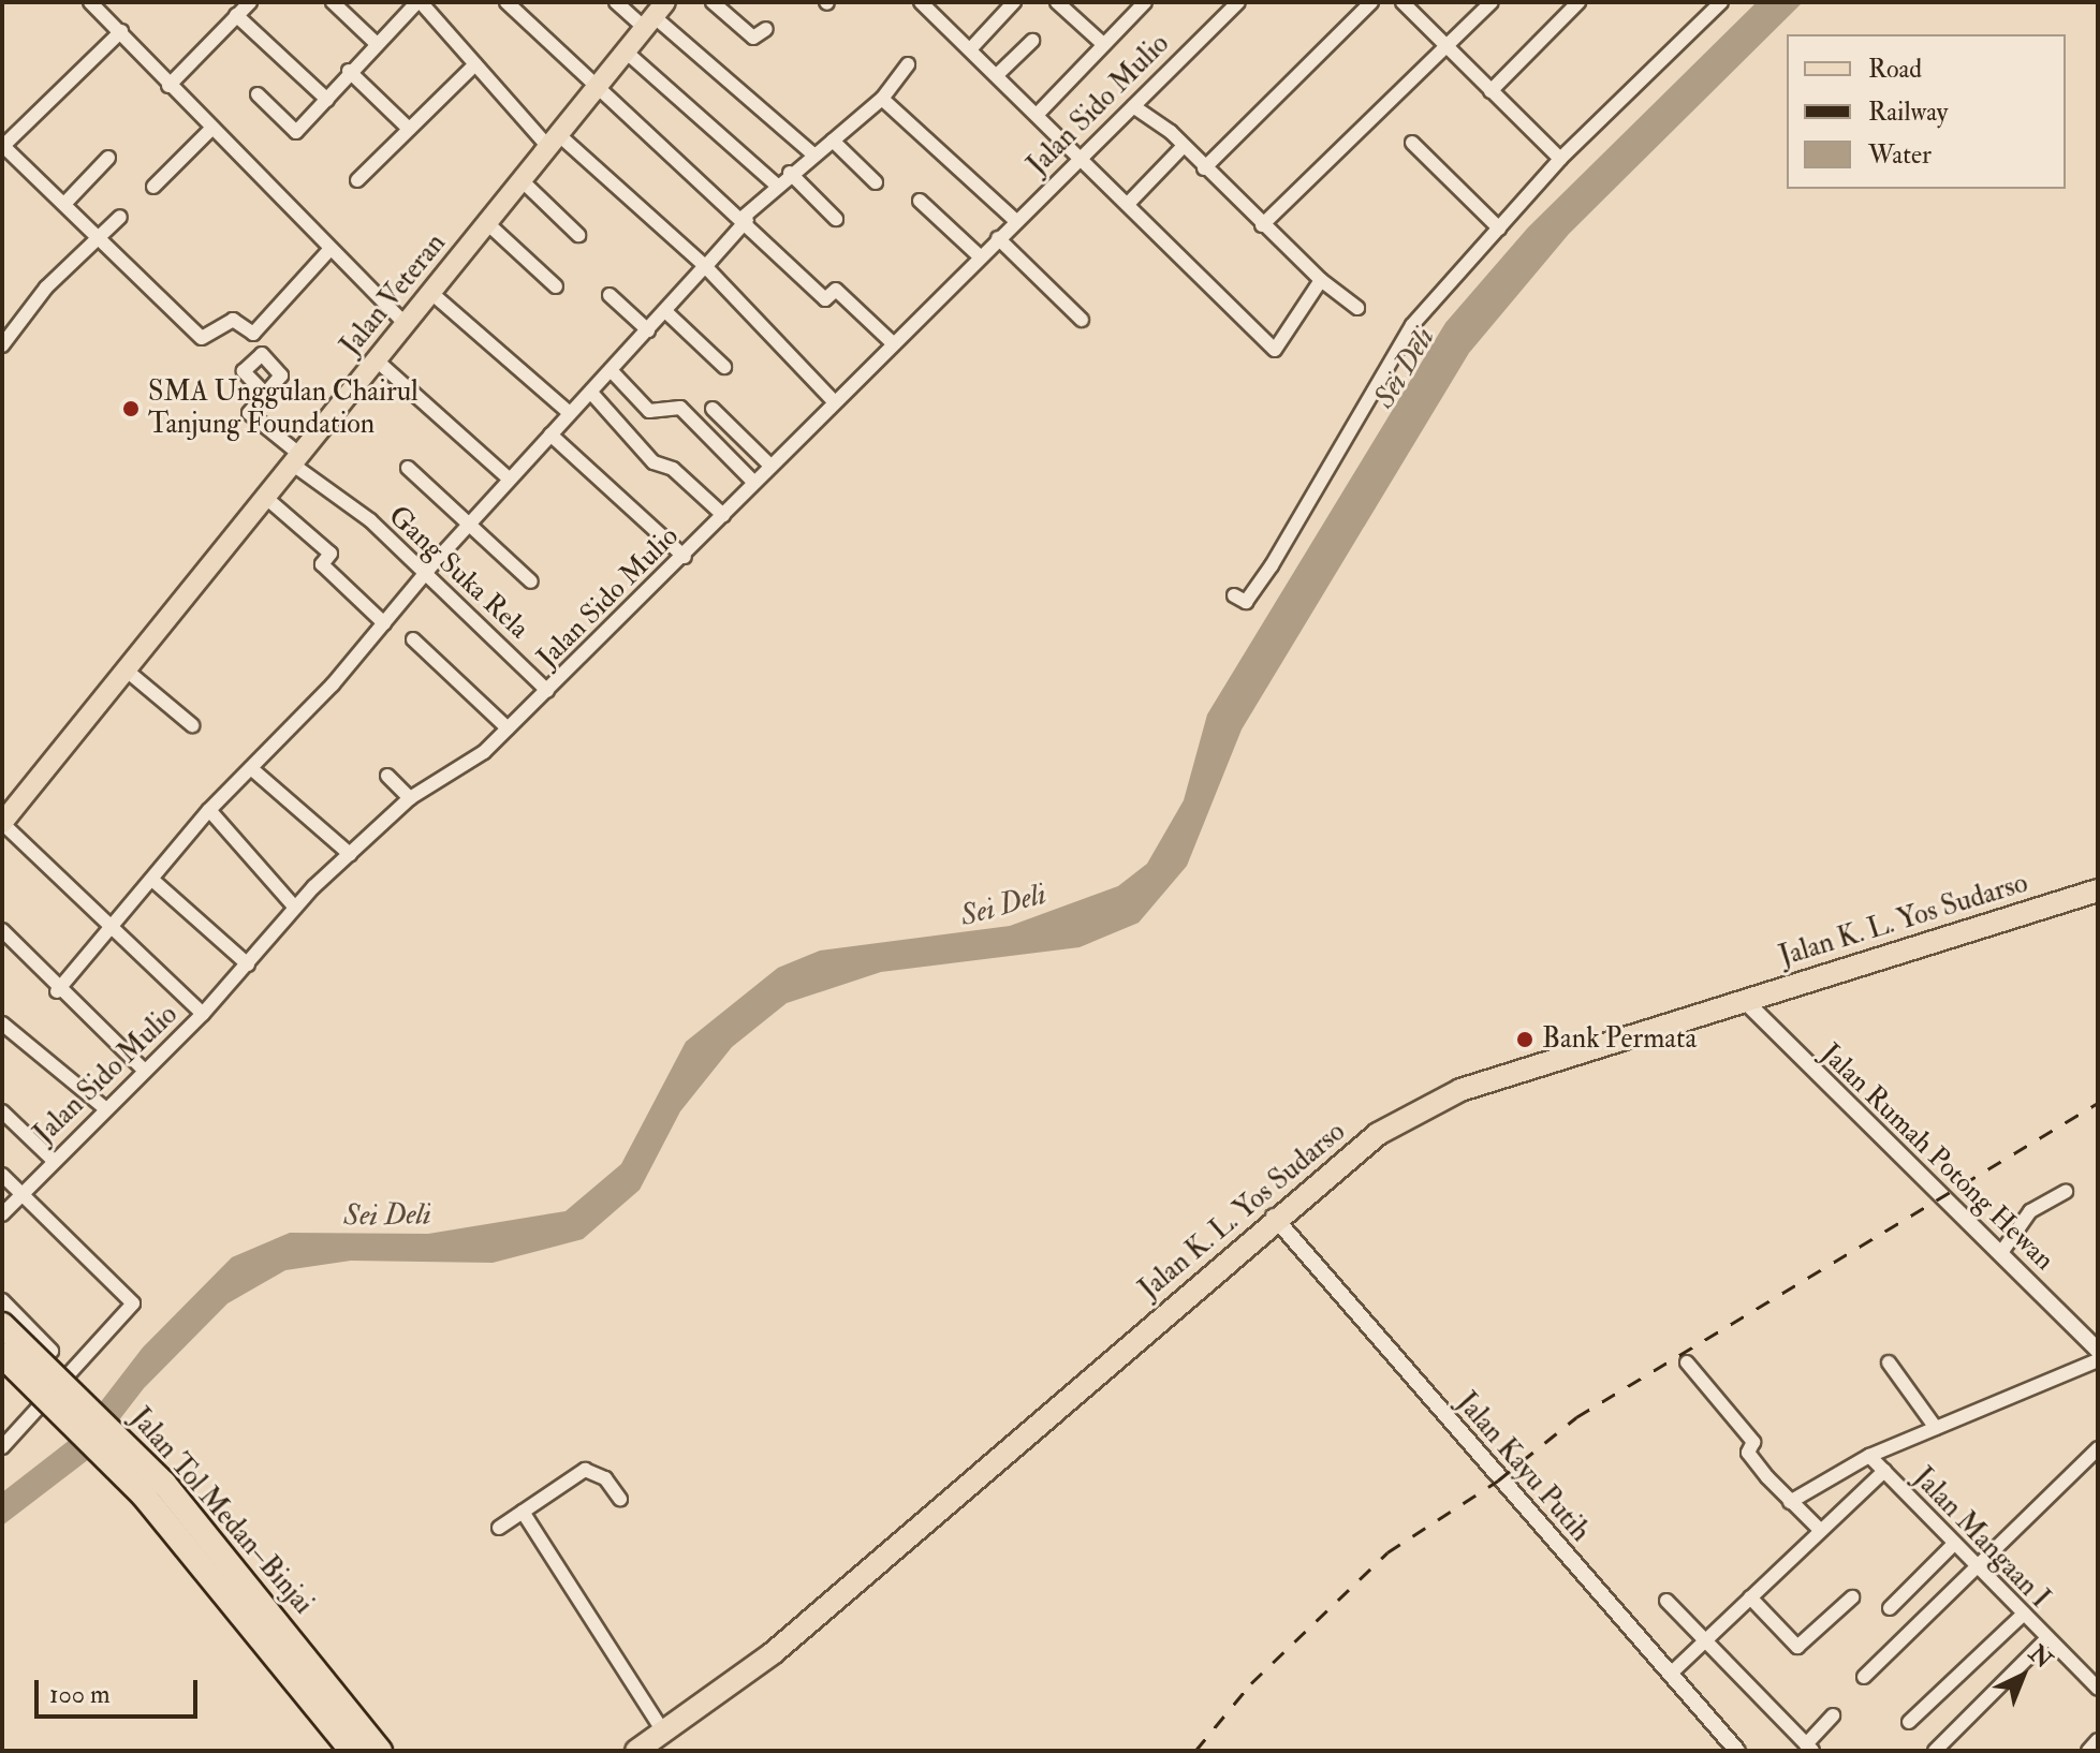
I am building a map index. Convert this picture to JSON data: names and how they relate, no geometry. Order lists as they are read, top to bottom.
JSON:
{
  "streets": {
    "highway": ["Jalan K. L. Yos Sudarso", "Jalan Tol Medan–Binjai"],
    "main road": ["Jalan Veteran"],
    "street": [
      "Jalan Sido Mulio",
      "Gang Suka Rela",
      "Jalan Rumah Potong Hewan",
      "Jalan Kayu Putih",
      "Jalan Mangaan I"
    ]
  },
  "crossings": [
    ["Jalan Sido Mulio", "Gang Suka Rela"],
    ["Jalan Veteran", "Gang Suka Rela"],
    ["Jalan K. L. Yos Sudarso", "Jalan Rumah Potong Hewan"],
    ["Jalan K. L. Yos Sudarso", "Jalan Kayu Putih"]
  ],
  "water": ["Sei Deli"],
  "places": ["SMA Unggulan Chairul Tanjung Foundation", "Bank Permata"],
  "legend": ["Road", "Railway", "Water"],
  "scale_bar": "100 m",
  "north": "top right"
}
